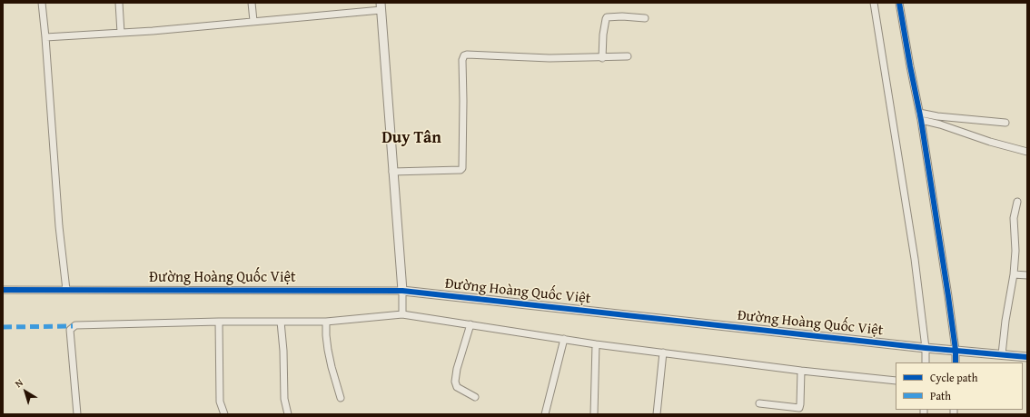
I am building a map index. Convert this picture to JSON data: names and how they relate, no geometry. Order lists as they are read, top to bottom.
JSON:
{
  "streets": {
    "street": ["Đường Hoàng Quốc Việt"]
  },
  "districts": ["Duy Tân"],
  "legend": ["Cycle path", "Path"],
  "north": "top left"
}
